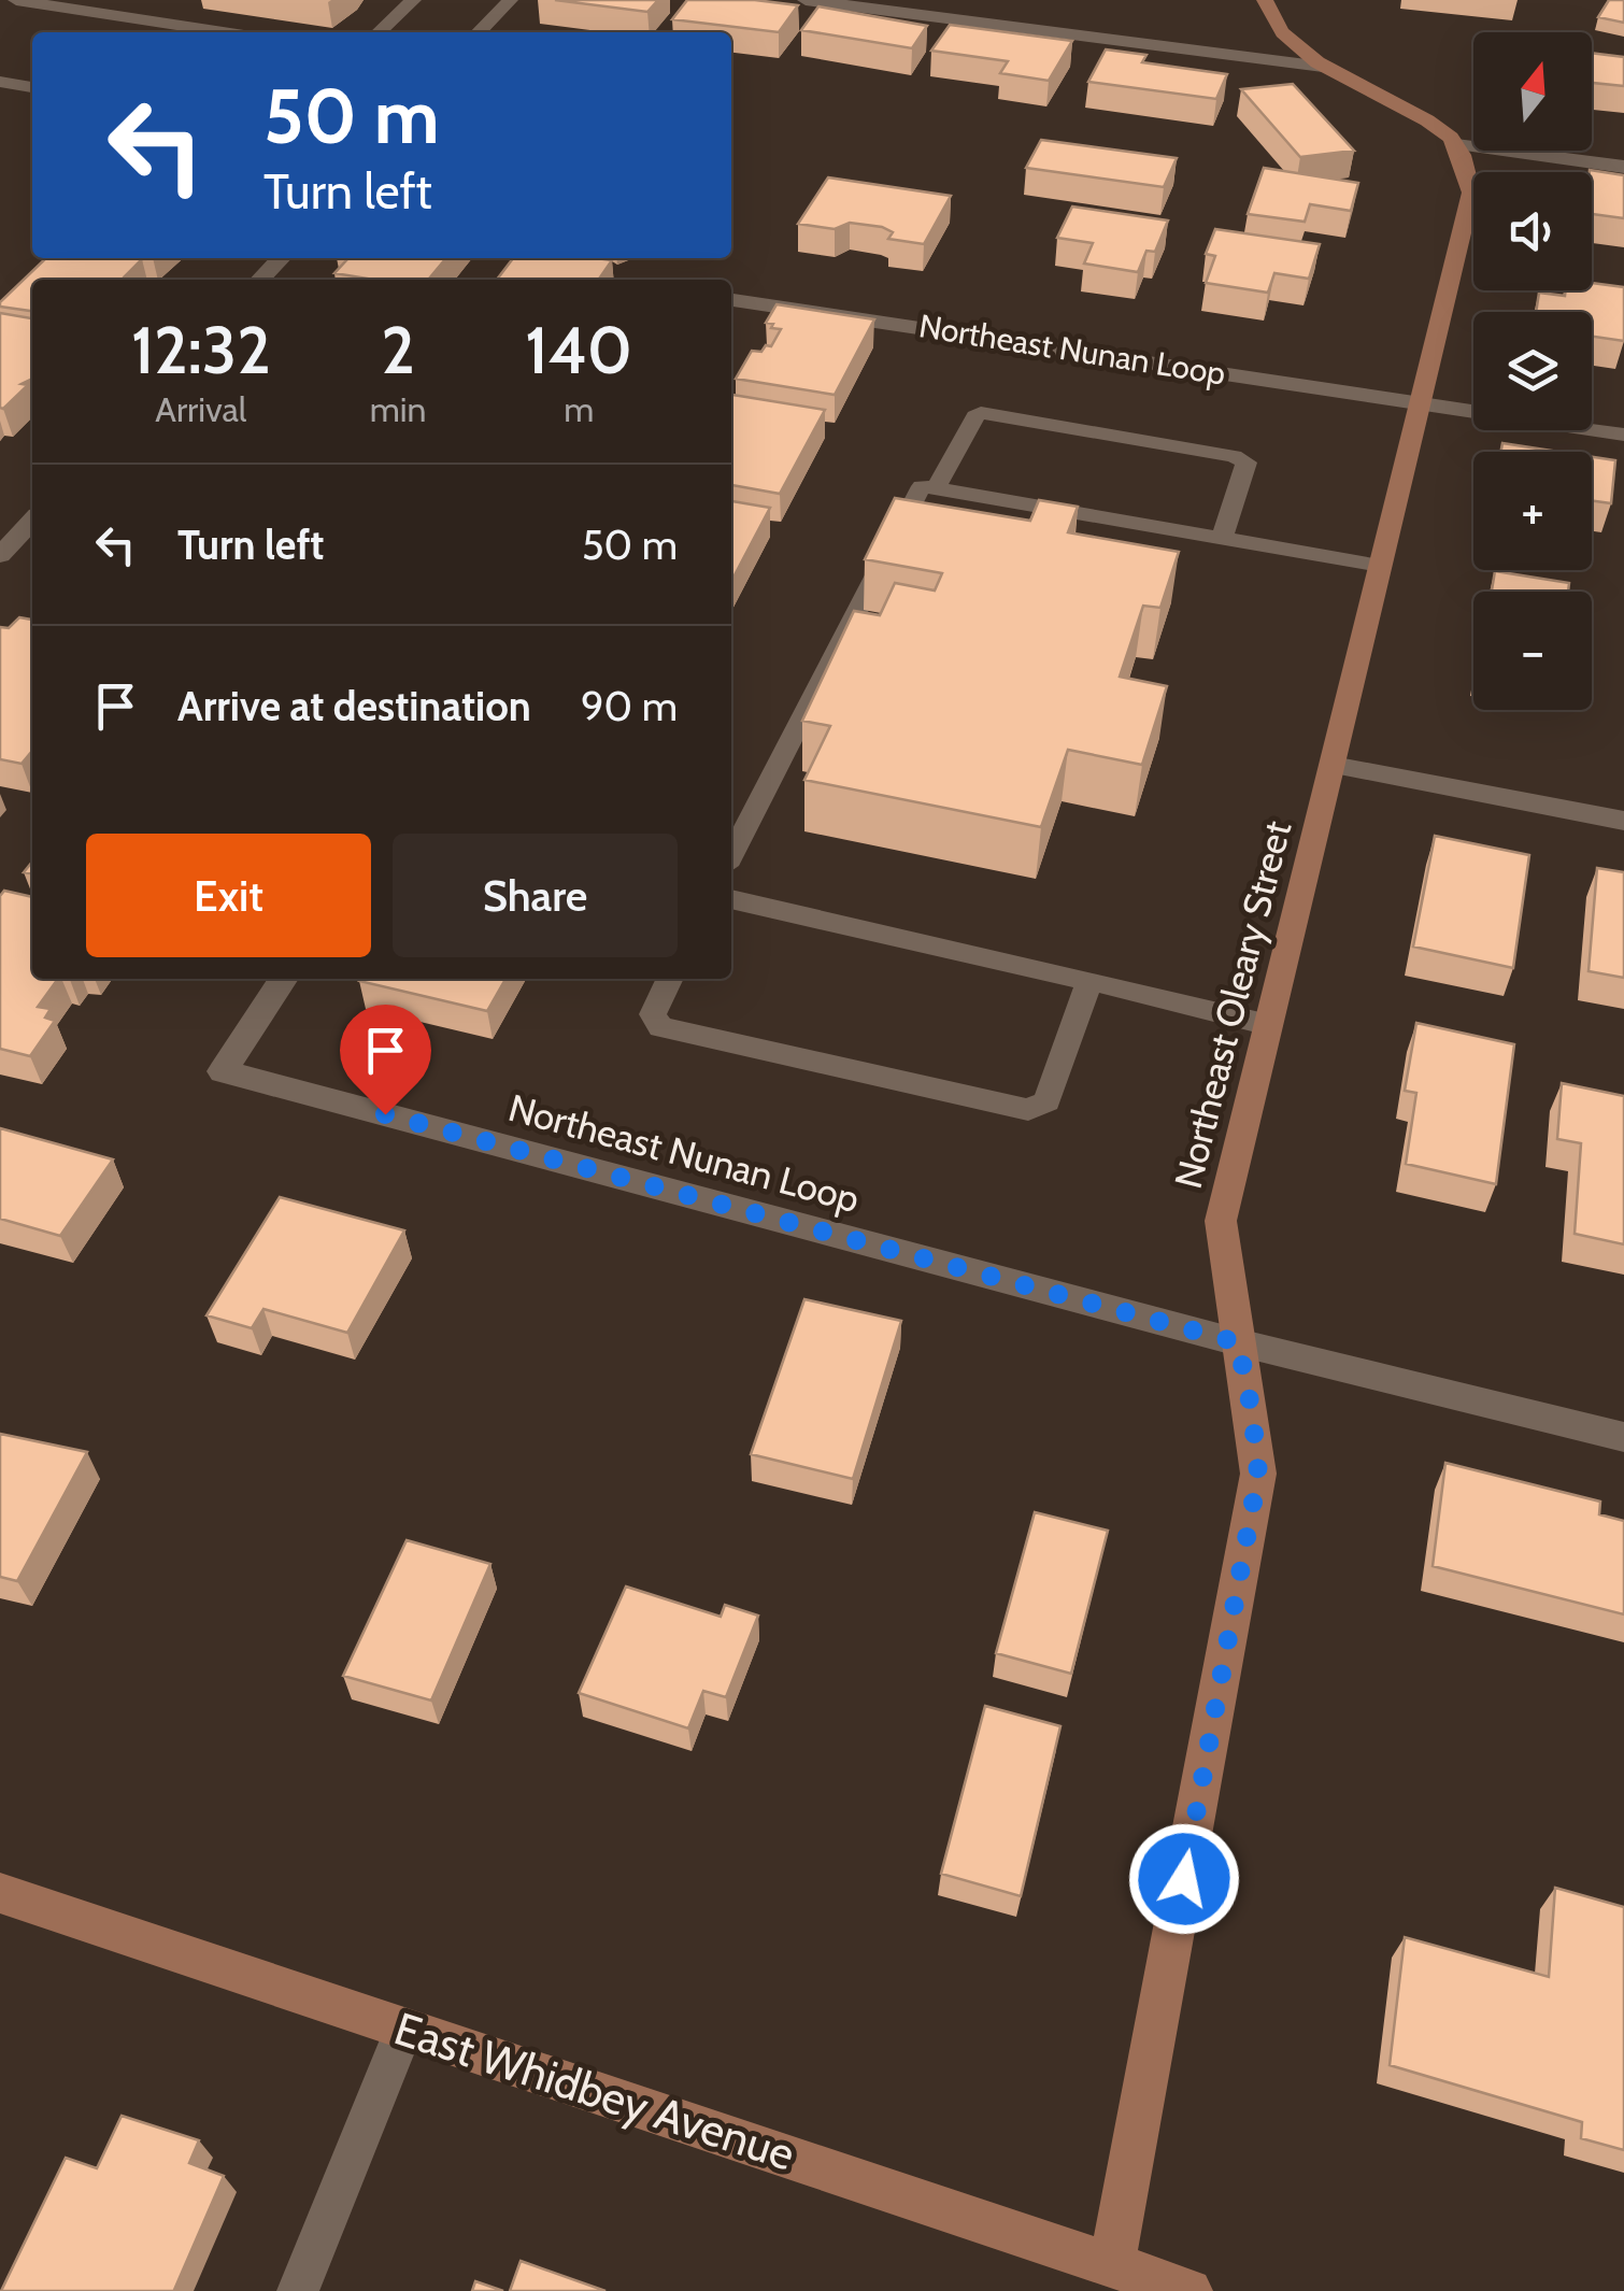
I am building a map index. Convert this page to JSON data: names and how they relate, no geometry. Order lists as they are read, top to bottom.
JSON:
{
  "streets": {
    "street": ["Northeast Nunan Loop", "Northeast Oleary Street", "East Whidbey Avenue"]
  },
  "crossings": [
    ["Northeast Nunan Loop", "Northeast Oleary Street"],
    ["Northeast Oleary Street", "East Whidbey Avenue"]
  ],
  "north": "top",
  "page": {
    "map_buttons": ["+", "−"],
    "turn": ["50 m", "Turn left"],
    "eta": [
      "12:32",
      "Arrival",
      "2",
      "min",
      "140",
      "m"
    ],
    "list": [
      {
        "name": "Turn left",
        "value": "50 m"
      },
      {
        "name": "Arrive at destination",
        "value": "90 m"
      }
    ],
    "buttons": ["Exit", "Share"]
  }
}
